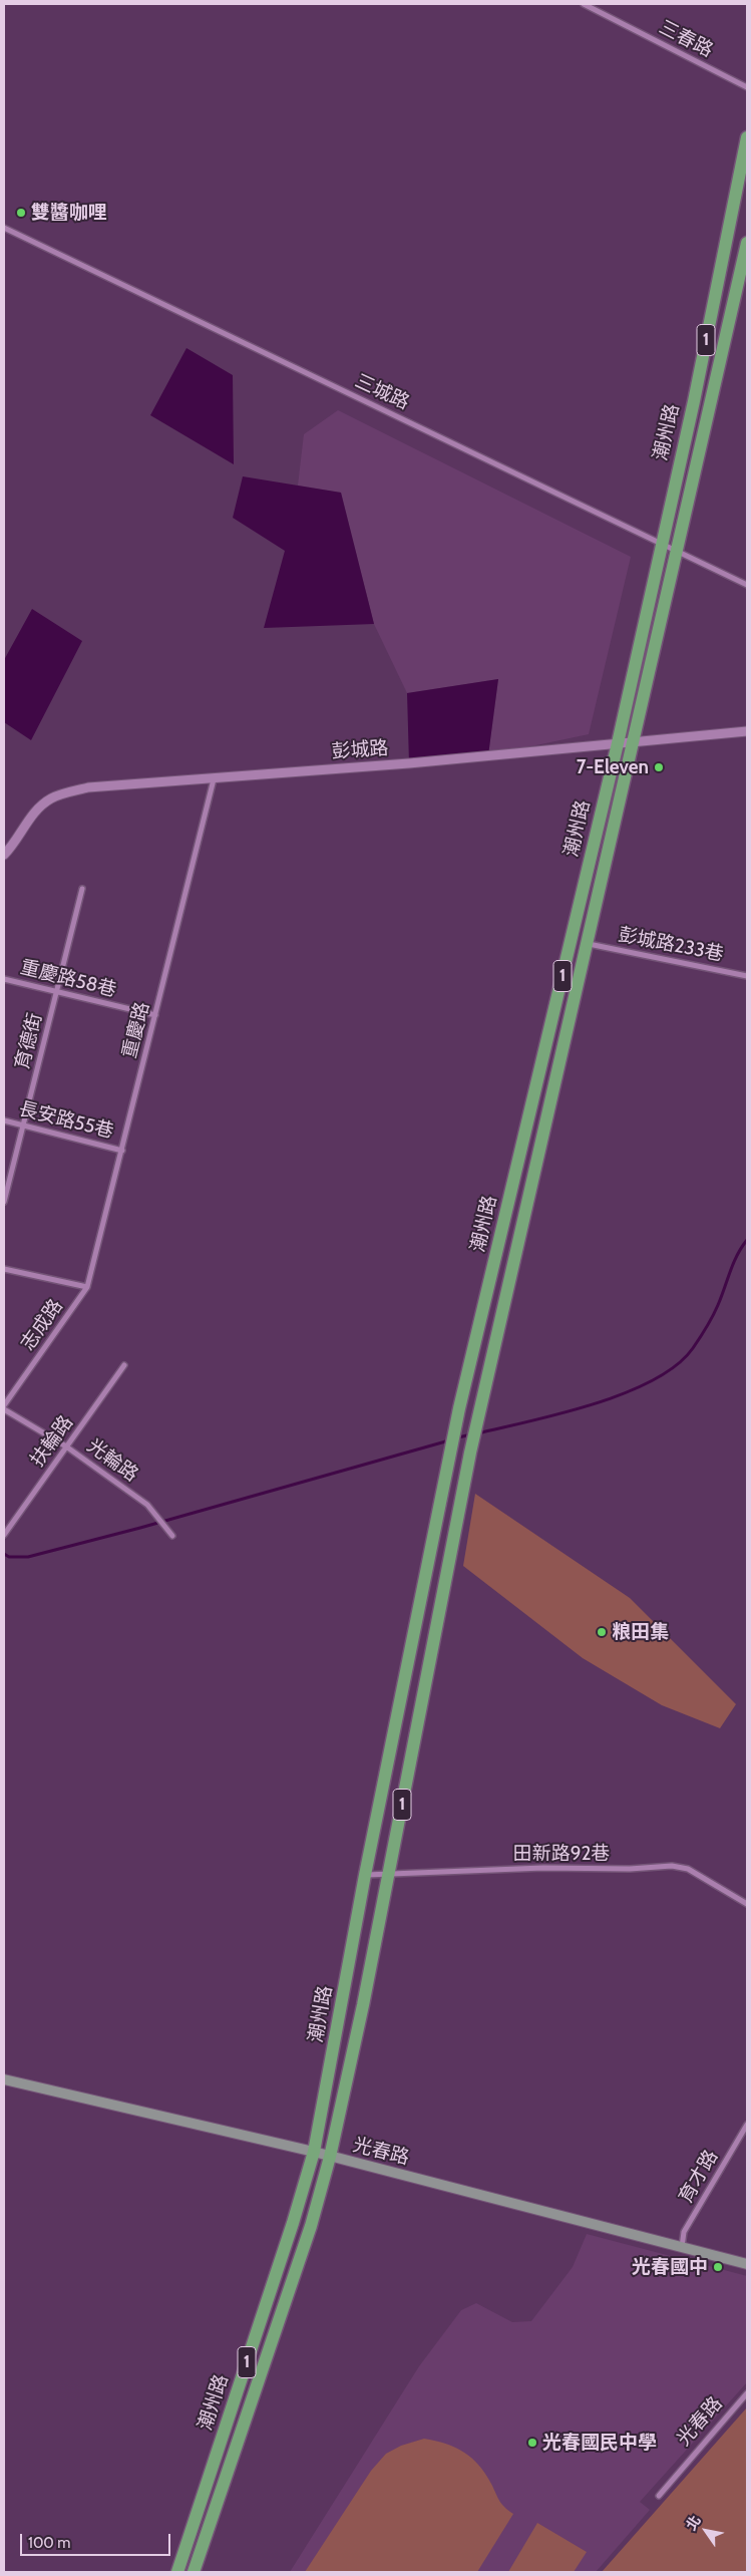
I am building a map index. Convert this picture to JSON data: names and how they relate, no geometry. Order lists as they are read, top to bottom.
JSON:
{
  "streets": {
    "main road": ["1", "潮州路", "光春路"],
    "street": [
      "三春路",
      "三城路",
      "彭城路",
      "彭城路233巷",
      "重慶路58巷",
      "重慶路",
      "育德街",
      "長安路55巷",
      "志成路",
      "扶輪路",
      "光輪路",
      "田新路92巷",
      "育才路"
    ]
  },
  "crossings": [
    ["三城路", "潮州路"],
    ["潮州路", "彭城路"],
    ["潮州路", "彭城路233巷"],
    ["潮州路", "田新路92巷"],
    ["潮州路", "光春路"],
    ["彭城路", "重慶路"],
    ["重慶路58巷", "重慶路"],
    ["重慶路58巷", "育德街"],
    ["重慶路", "長安路55巷"],
    ["重慶路", "志成路"],
    ["育德街", "長安路55巷"],
    ["扶輪路", "光輪路"],
    ["光春路", "育才路"]
  ],
  "places": [
    "雙醬咖哩",
    "7-Eleven",
    "粮田集",
    "光春國中",
    "光春國民中學"
  ],
  "scale_bar": "100 m",
  "north": "top left"
}
